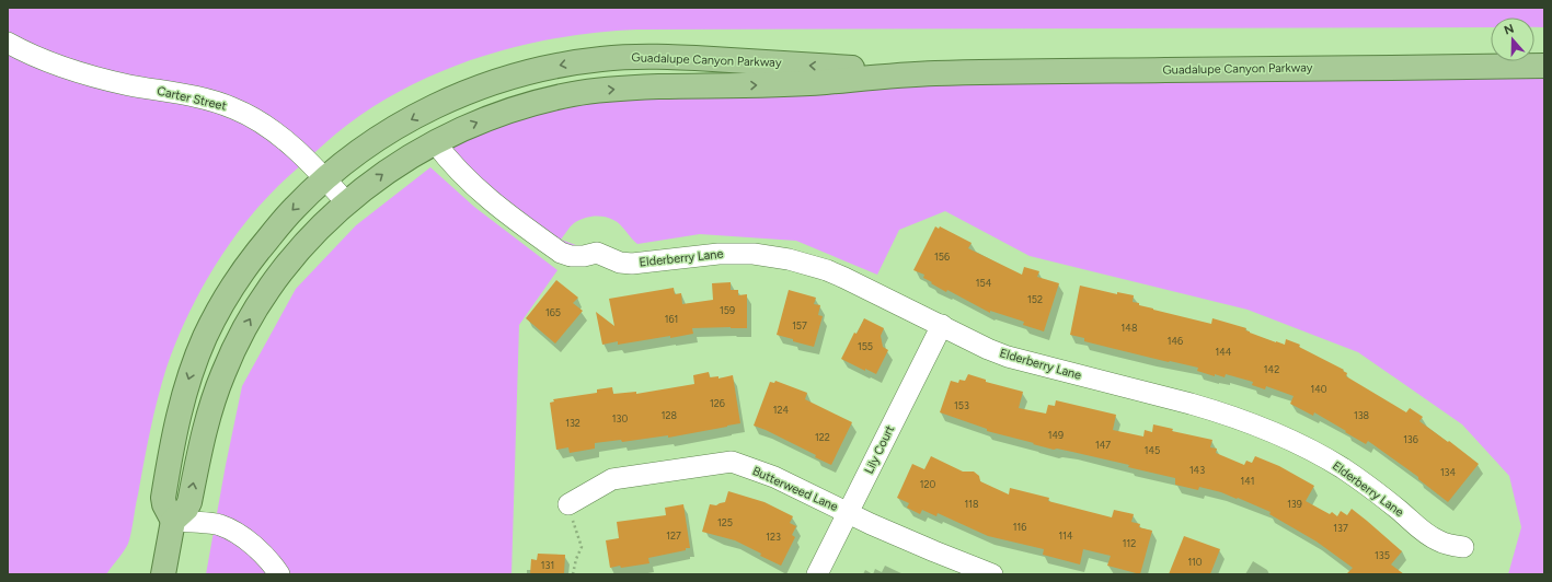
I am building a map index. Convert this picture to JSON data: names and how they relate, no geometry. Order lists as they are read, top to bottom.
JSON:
{
  "streets": {
    "main road": ["Guadalupe Canyon Parkway"],
    "street": [
      "Carter Street",
      "Elderberry Lane",
      "Lily Court",
      "Butterweed Lane"
    ]
  },
  "crossings": [
    ["Guadalupe Canyon Parkway", "Carter Street"],
    ["Guadalupe Canyon Parkway", "Elderberry Lane"],
    ["Elderberry Lane", "Lily Court"],
    ["Lily Court", "Butterweed Lane"]
  ],
  "house_numbers": [
    "156",
    "154",
    "152",
    "159",
    "165",
    "161",
    "157",
    "148",
    "146",
    "155",
    "144",
    "142",
    "140",
    "126",
    "153",
    "124",
    "128",
    "138",
    "130",
    "132",
    "149",
    "122",
    "136",
    "147",
    "145",
    "143",
    "134",
    "141",
    "120",
    "118",
    "139",
    "125",
    "116",
    "137",
    "127",
    "114",
    "123",
    "112",
    "135",
    "110",
    "131"
  ],
  "north": "top"
}
